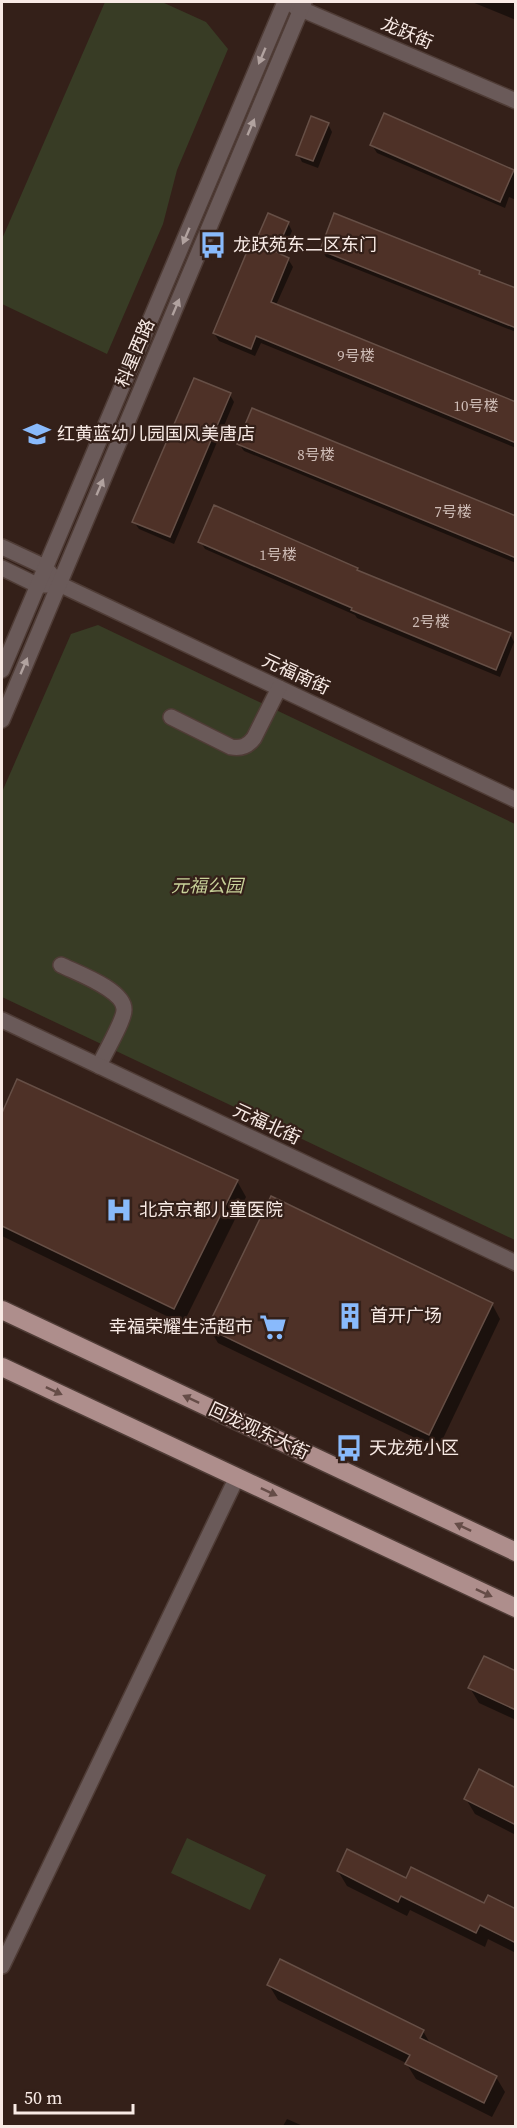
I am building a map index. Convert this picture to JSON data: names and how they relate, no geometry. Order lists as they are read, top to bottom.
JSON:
{
  "streets": {
    "main road": ["回龙观东大街"],
    "street": [
      "龙跃街",
      "科星西路",
      "元福南街",
      "元福北街"
    ]
  },
  "crossings": [
    ["龙跃街", "科星西路"],
    ["科星西路", "元福南街"]
  ],
  "parks": ["元福公园"],
  "places": {
    "bus stop": ["龙跃苑东二区东门", "天龙苑小区"],
    "school or university": ["红黄蓝幼儿园国风美唐店"],
    "hospital": ["北京京都儿童医院"],
    "building": ["首开广场"],
    "supermarket": ["幸福荣耀生活超市"]
  },
  "house_numbers": [
    "9号楼",
    "10号楼",
    "8号楼",
    "7号楼",
    "1号楼",
    "2号楼"
  ],
  "scale_bar": "50 m"
}
